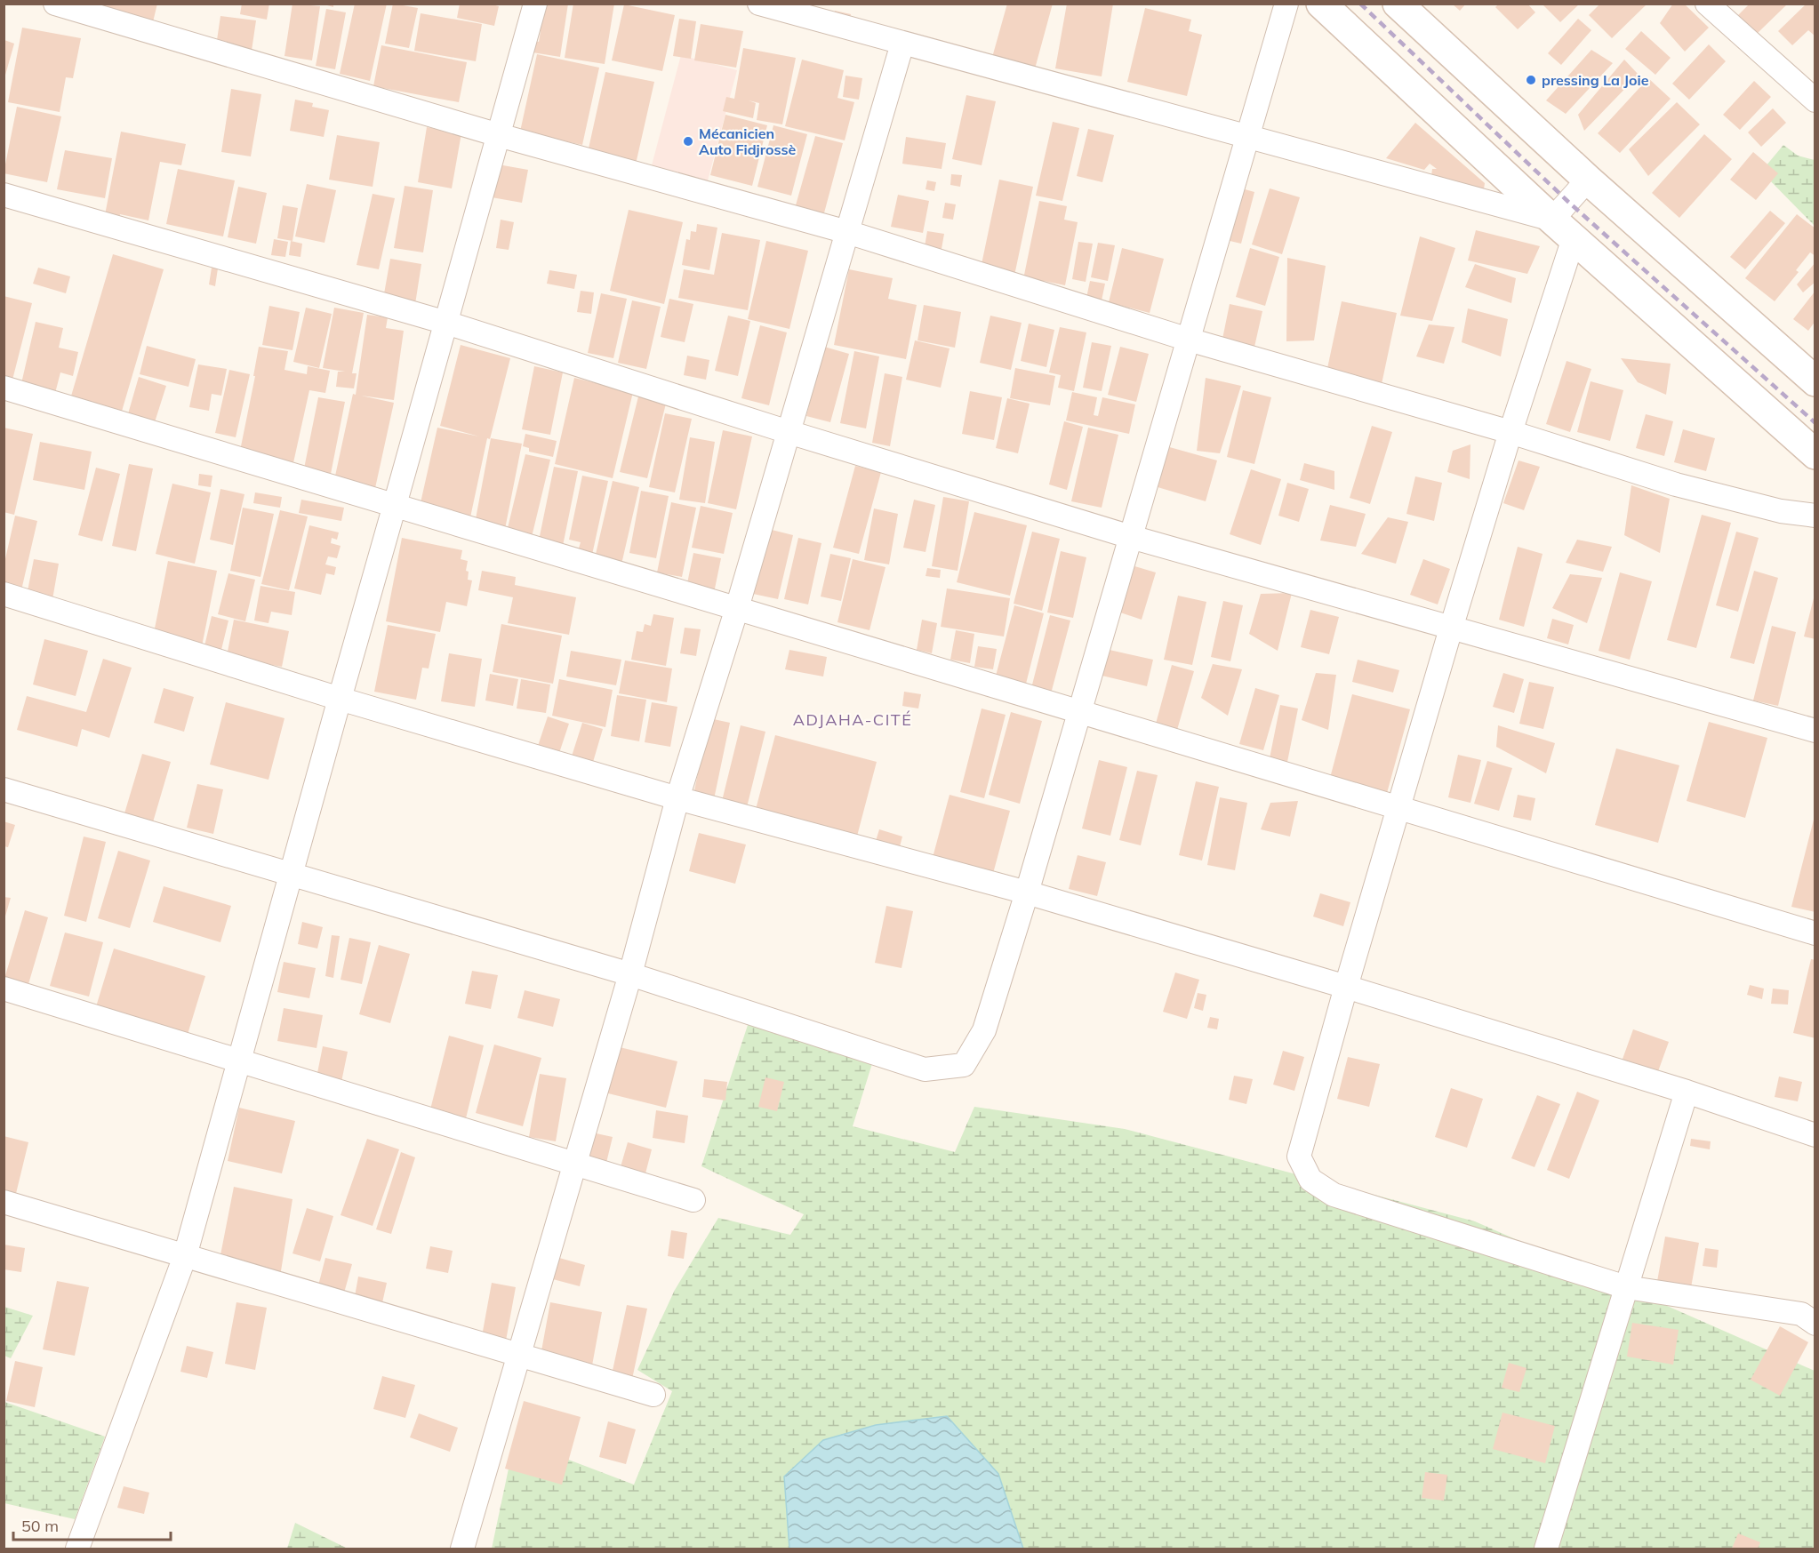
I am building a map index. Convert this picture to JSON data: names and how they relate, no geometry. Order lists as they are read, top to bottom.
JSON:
{
  "districts": ["ADJAHA-CITÉ"],
  "places": ["pressing La Joie", "Mécanicien Auto Fidjrossè"],
  "scale_bar": "50 m"
}
